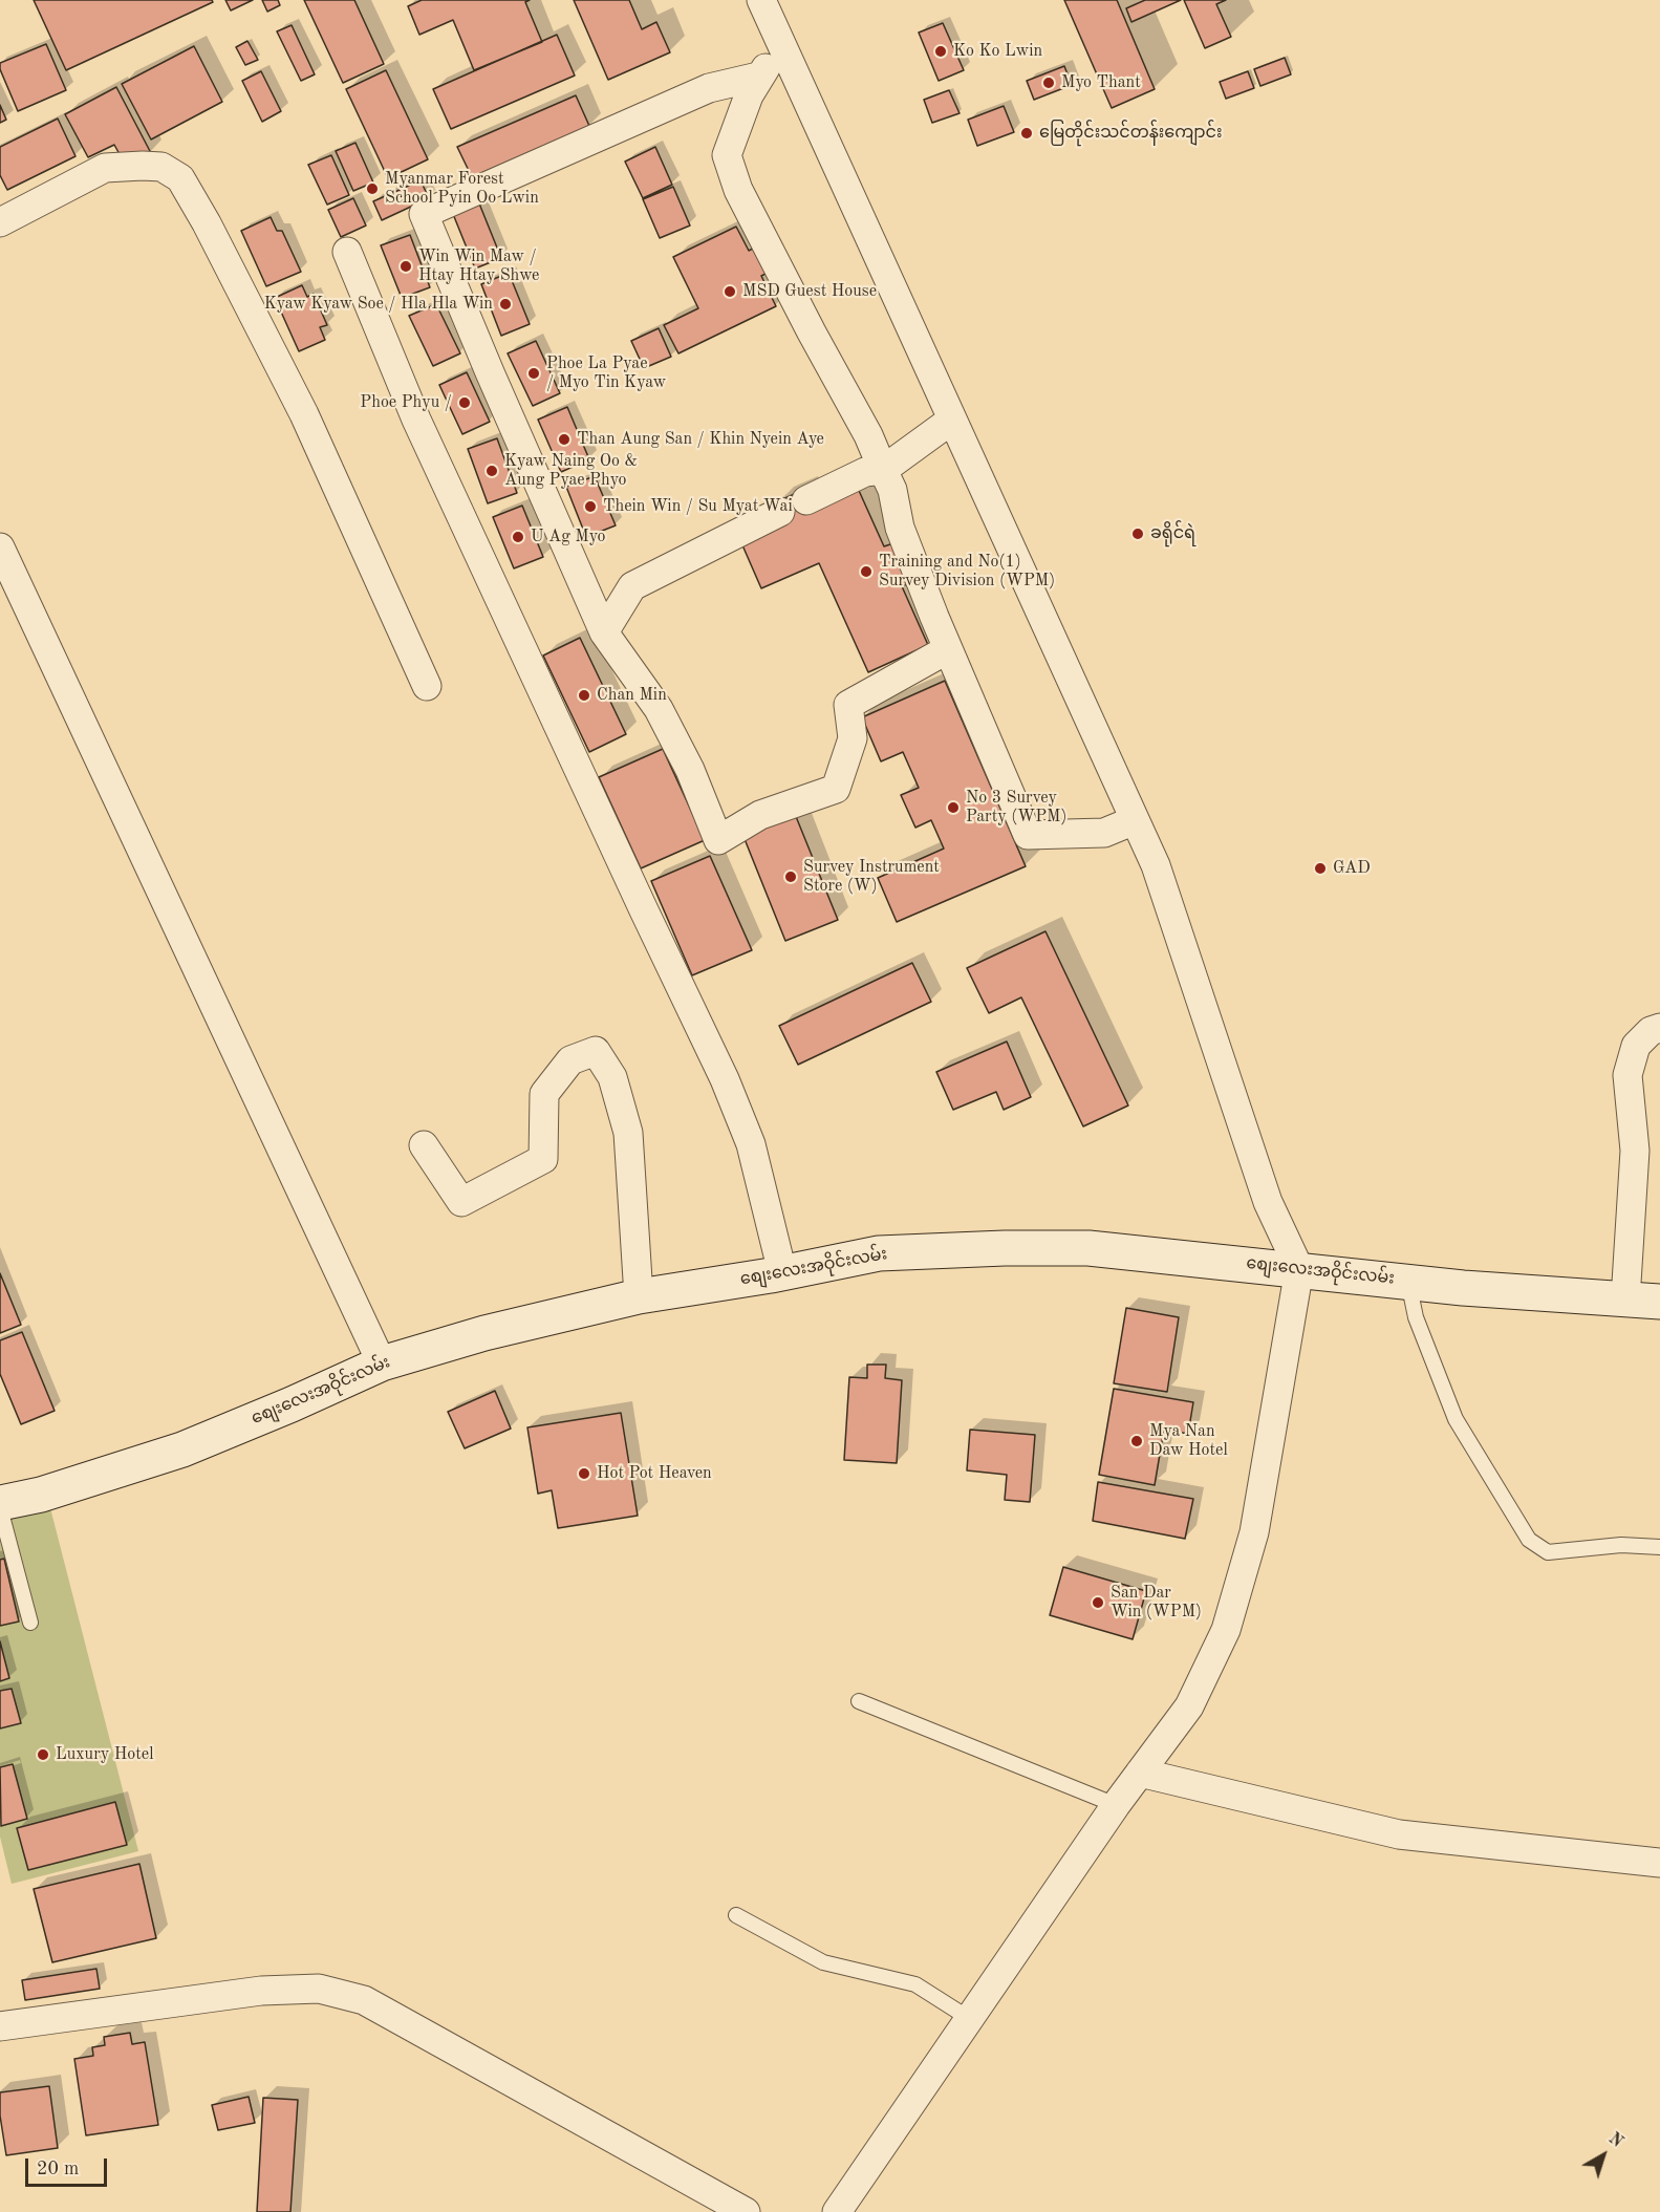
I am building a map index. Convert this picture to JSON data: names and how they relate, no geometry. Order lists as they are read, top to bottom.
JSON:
{
  "streets": {
    "street": ["စျေးလေးအဝိုင်းလမ်း"]
  },
  "places": [
    "Ko Ko Lwin",
    "Myo Thant",
    "မြေတိုင်းသင်တန်းကျောင်း",
    "Myanmar Forest School Pyin Oo Lwin",
    "Win Win Maw / Htay Htay Shwe",
    "MSD Guest House",
    "Kyaw Kyaw Soe / Hla Hla Win",
    "Phoe La Pyae / Myo Tin Kyaw",
    "Phoe Phyu /",
    "Than Aung San / Khin Nyein Aye",
    "Kyaw Naing Oo & Aung Pyae Phyo",
    "Thein Win / Su Myat Wai",
    "ခရိုင်ရဲ",
    "U Ag Myo",
    "Training and No(1) Survey Division (WPM)",
    "Chan Min",
    "No 3 Survey Party (WPM)",
    "GAD",
    "Survey Instrument Store (W)",
    "Mya Nan Daw Hotel",
    "Hot Pot Heaven",
    "San Dar Win (WPM)",
    "Luxury Hotel"
  ],
  "scale_bar": "20 m",
  "north": "top right"
}
